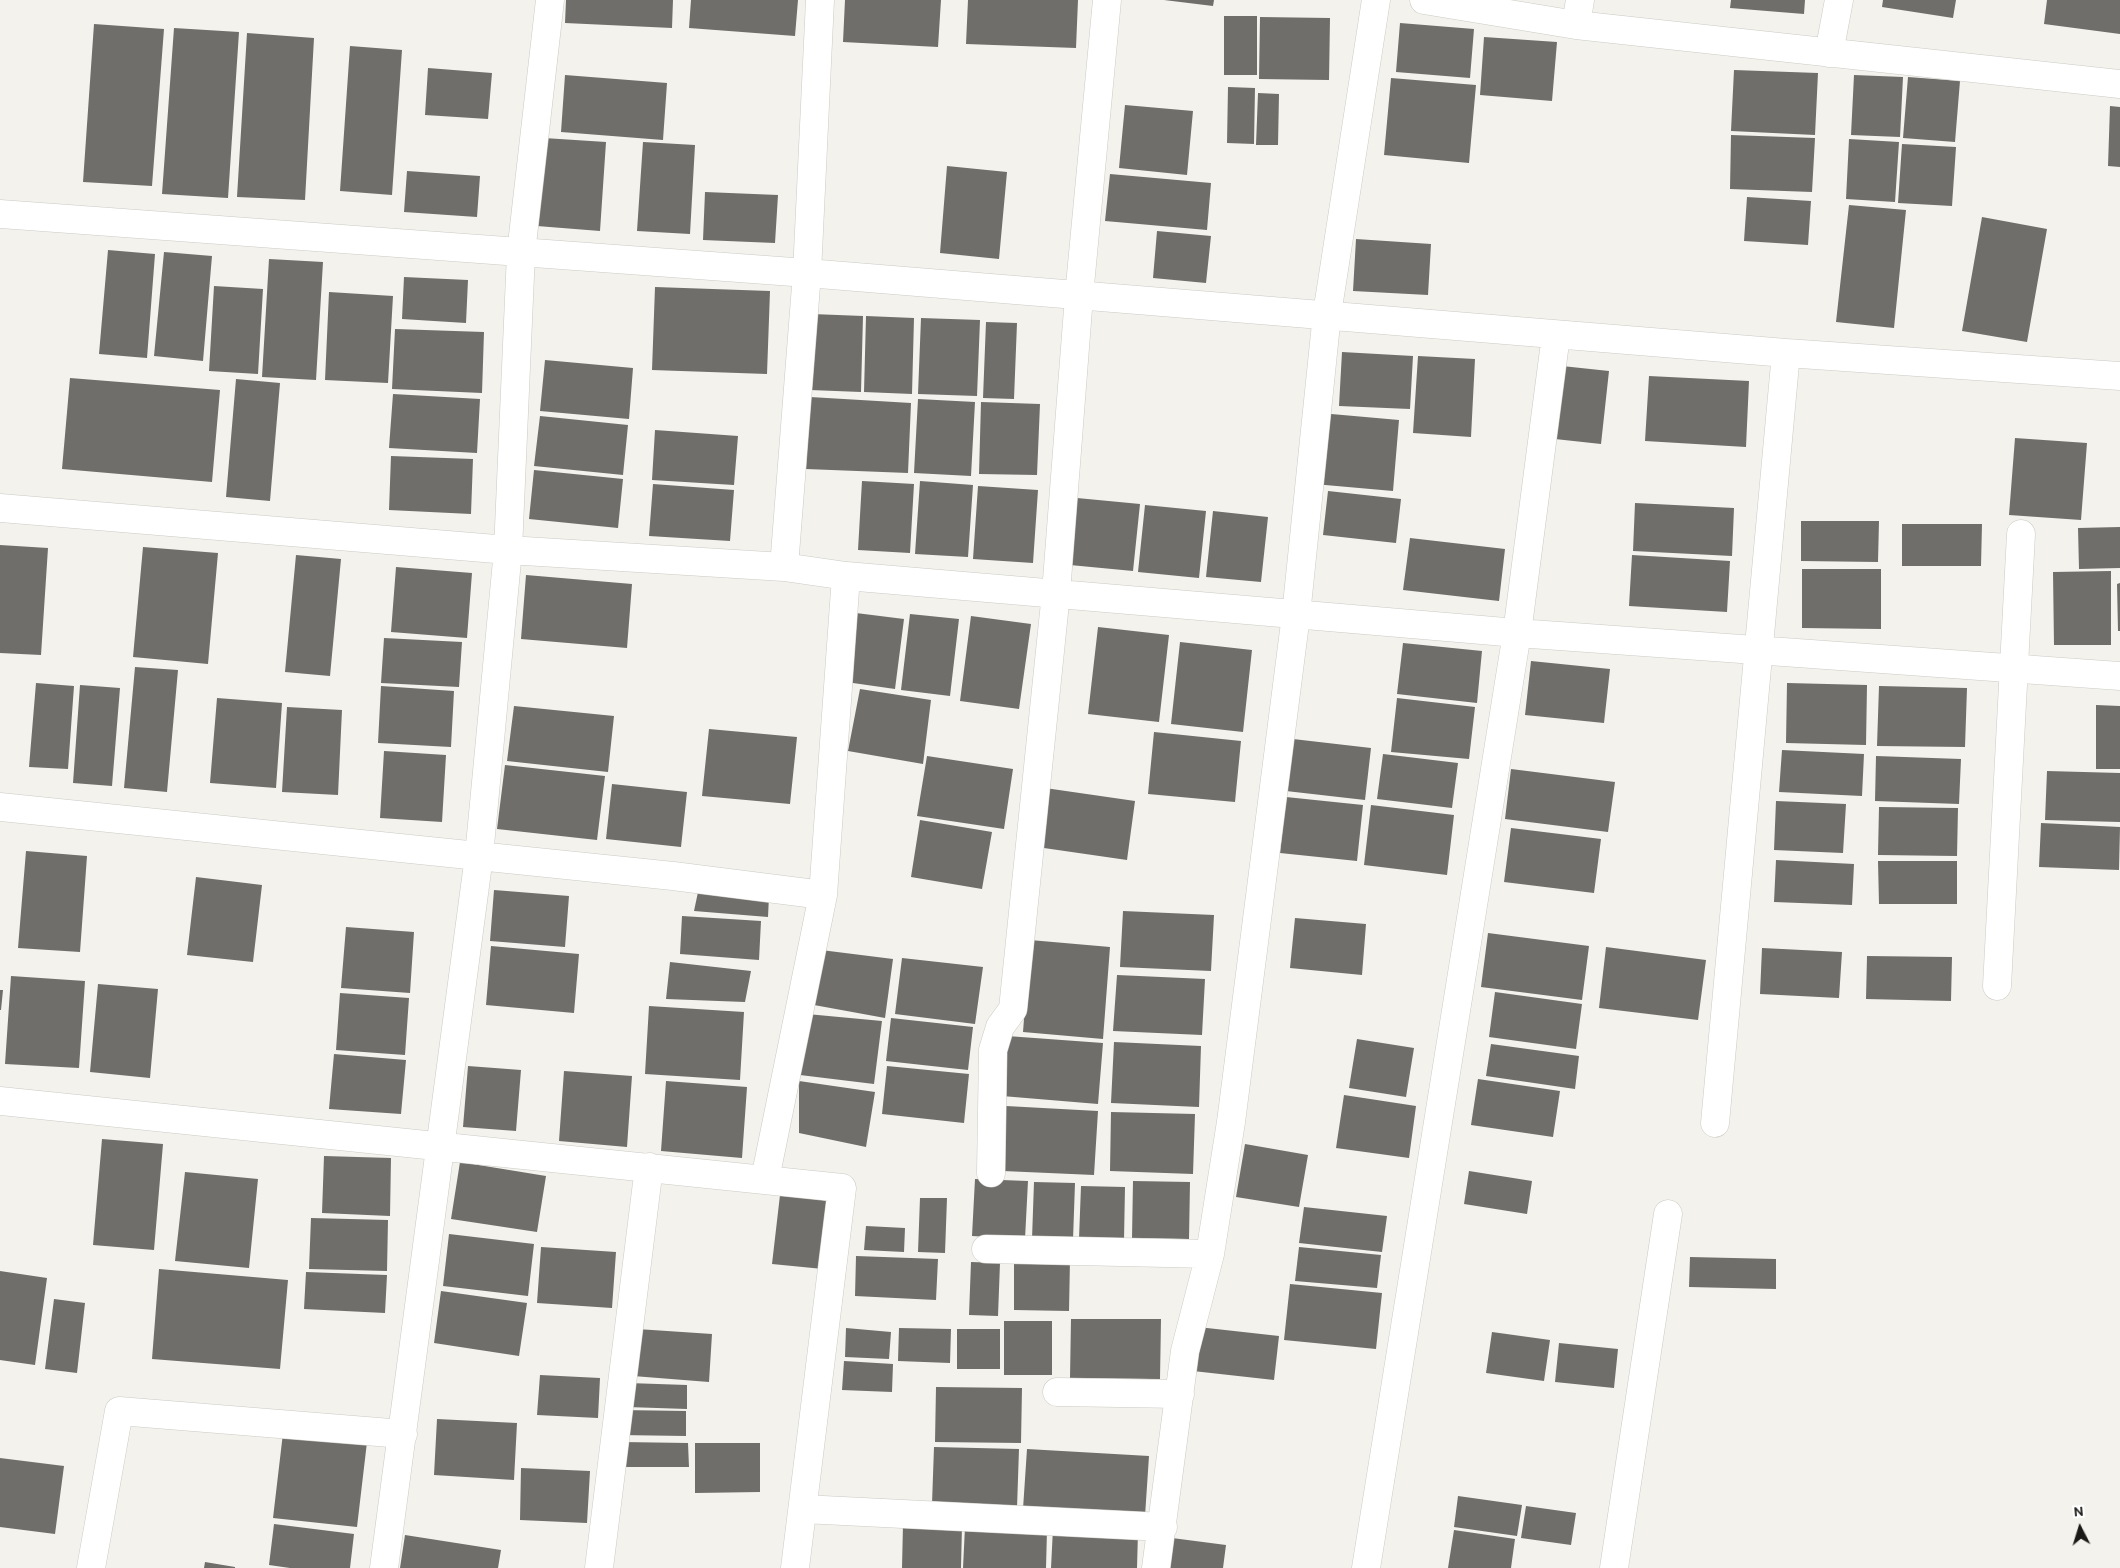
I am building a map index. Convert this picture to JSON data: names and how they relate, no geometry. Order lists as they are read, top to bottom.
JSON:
{
  "north": "top"
}
